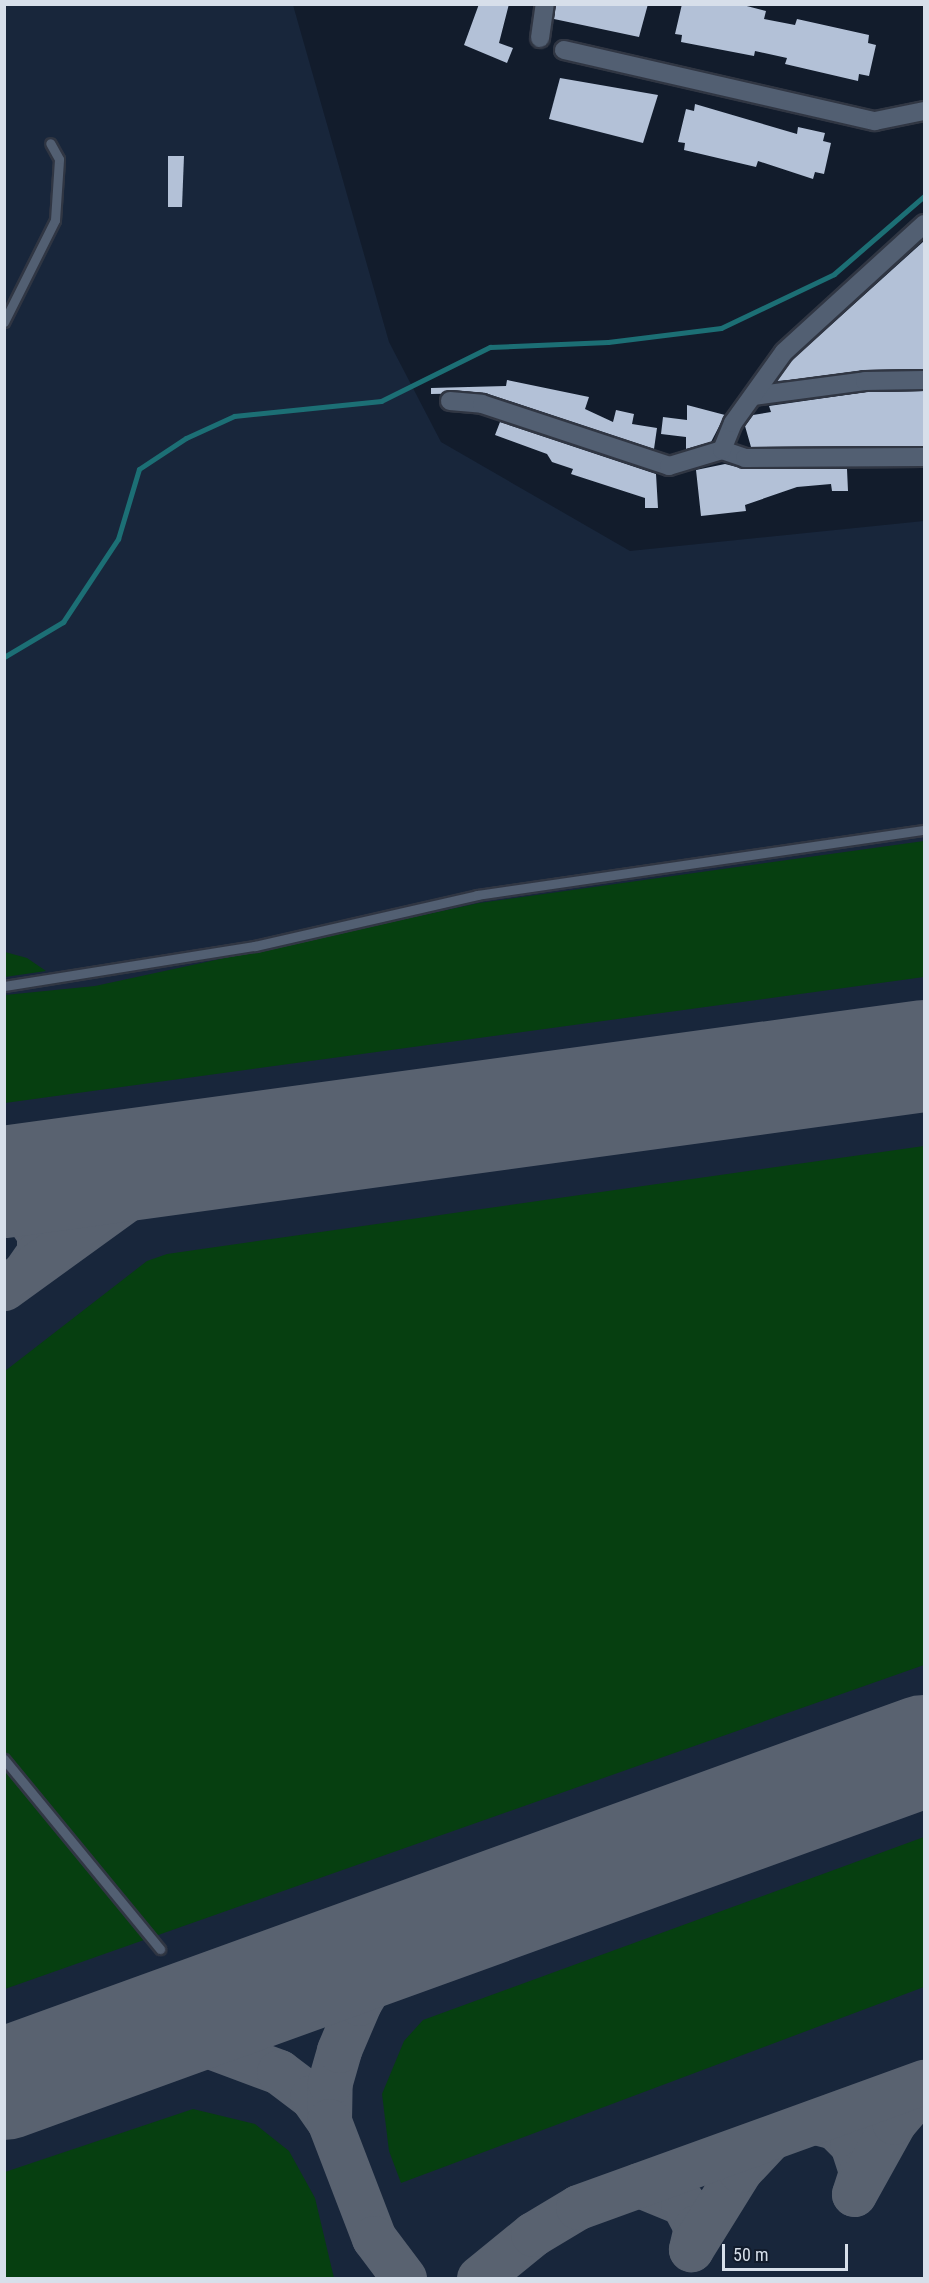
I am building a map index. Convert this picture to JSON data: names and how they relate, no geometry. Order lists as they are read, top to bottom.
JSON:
{
  "scale_bar": "50 m"
}
